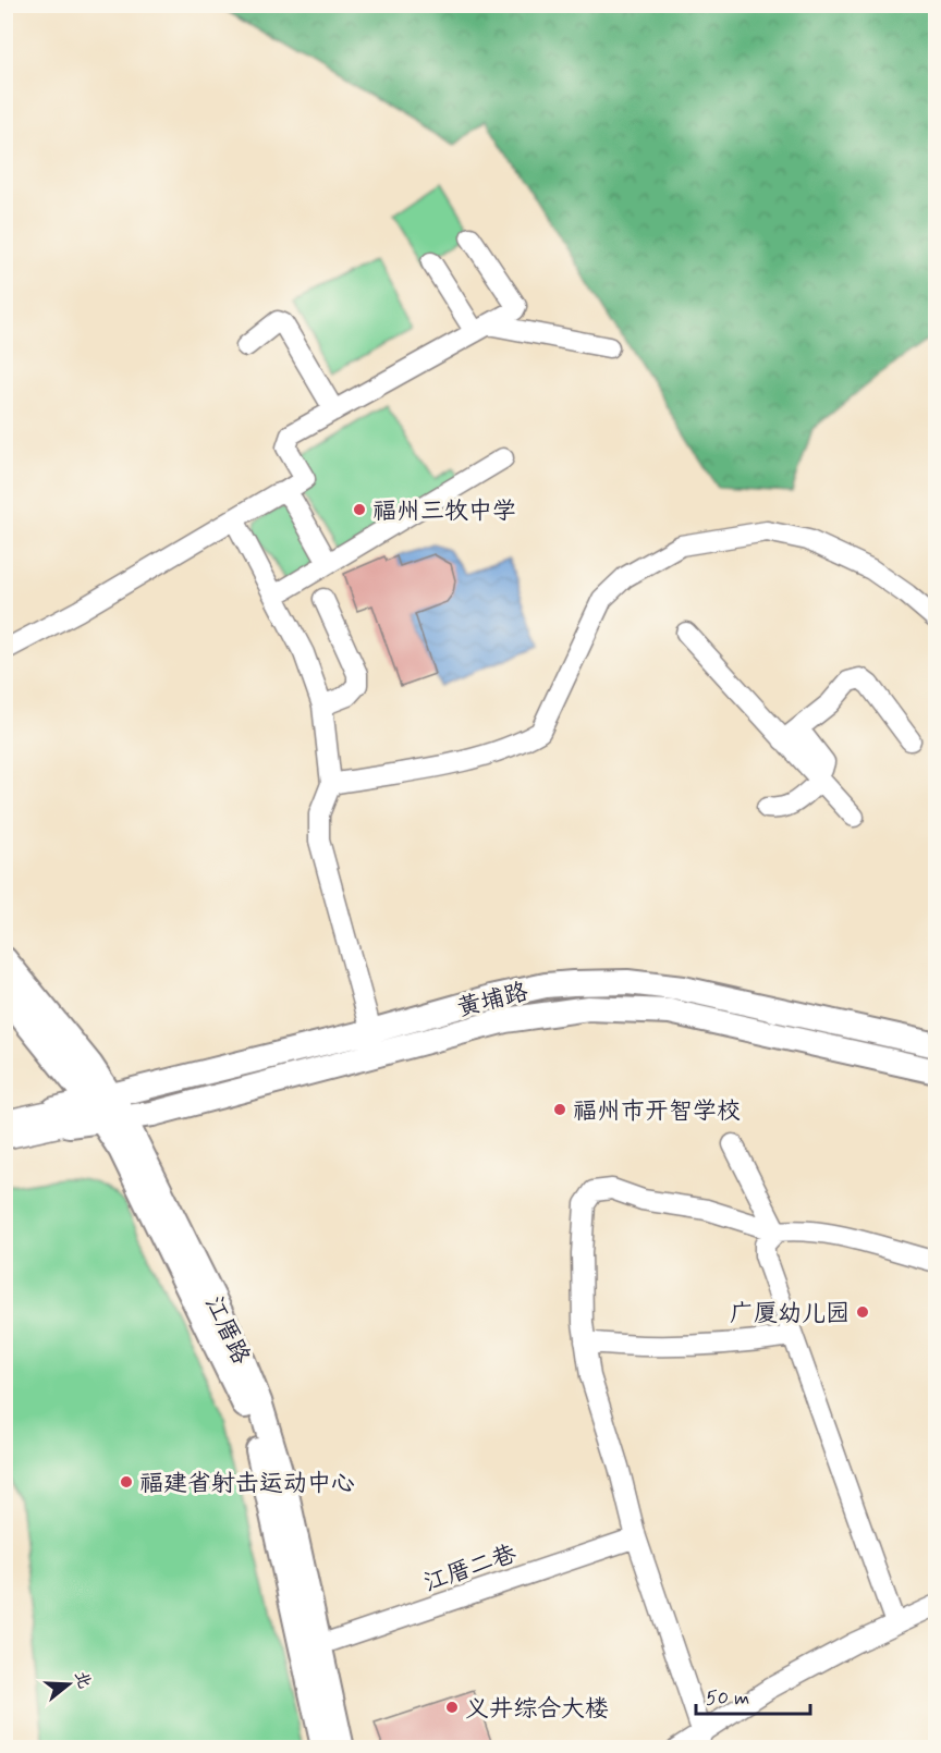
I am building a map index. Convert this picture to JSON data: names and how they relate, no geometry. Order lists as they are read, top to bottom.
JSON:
{
  "streets": {
    "main road": ["黄埔路", "江厝路"],
    "street": ["江厝二巷"]
  },
  "crossings": [
    ["黄埔路", "江厝路"],
    ["江厝路", "江厝二巷"]
  ],
  "places": [
    "福州三牧中学",
    "福州市开智学校",
    "广厦幼儿园",
    "福建省射击运动中心",
    "义井综合大楼"
  ],
  "scale_bar": "50 m",
  "north": "right"
}
